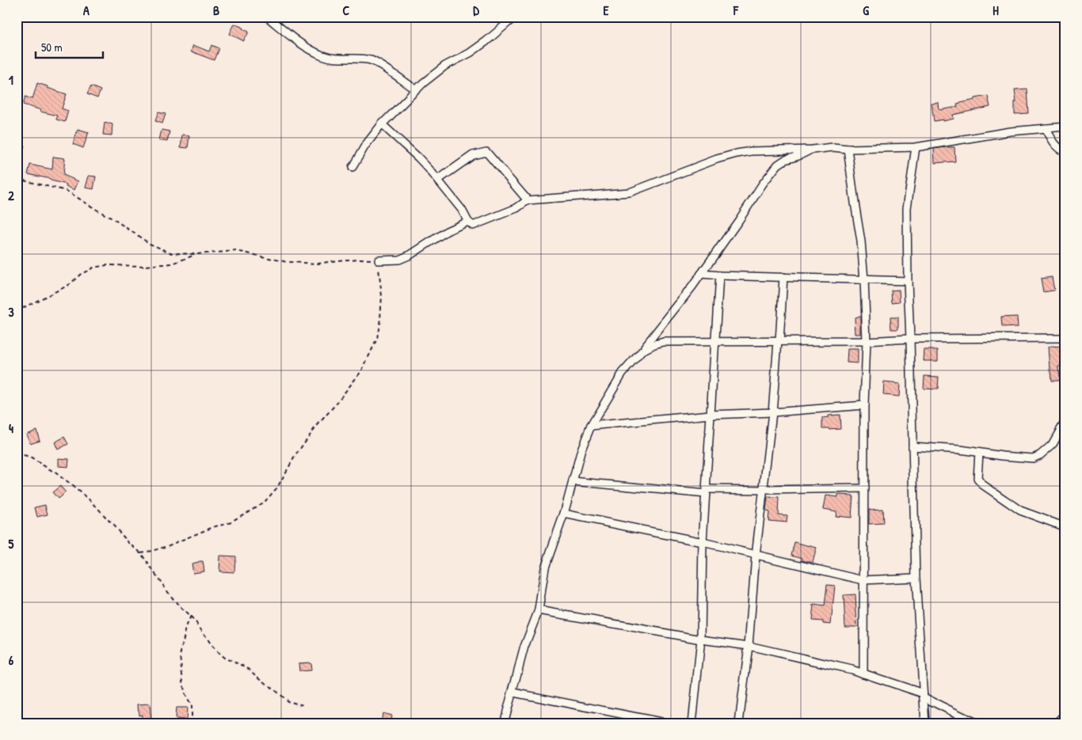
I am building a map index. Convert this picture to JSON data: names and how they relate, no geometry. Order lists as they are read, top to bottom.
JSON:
{
  "scale_bar": "50 m",
  "grid": {
    "columns": [
      "A",
      "B",
      "C",
      "D",
      "E",
      "F",
      "G",
      "H"
    ],
    "rows": [
      "1",
      "2",
      "3",
      "4",
      "5",
      "6"
    ]
  }
}
